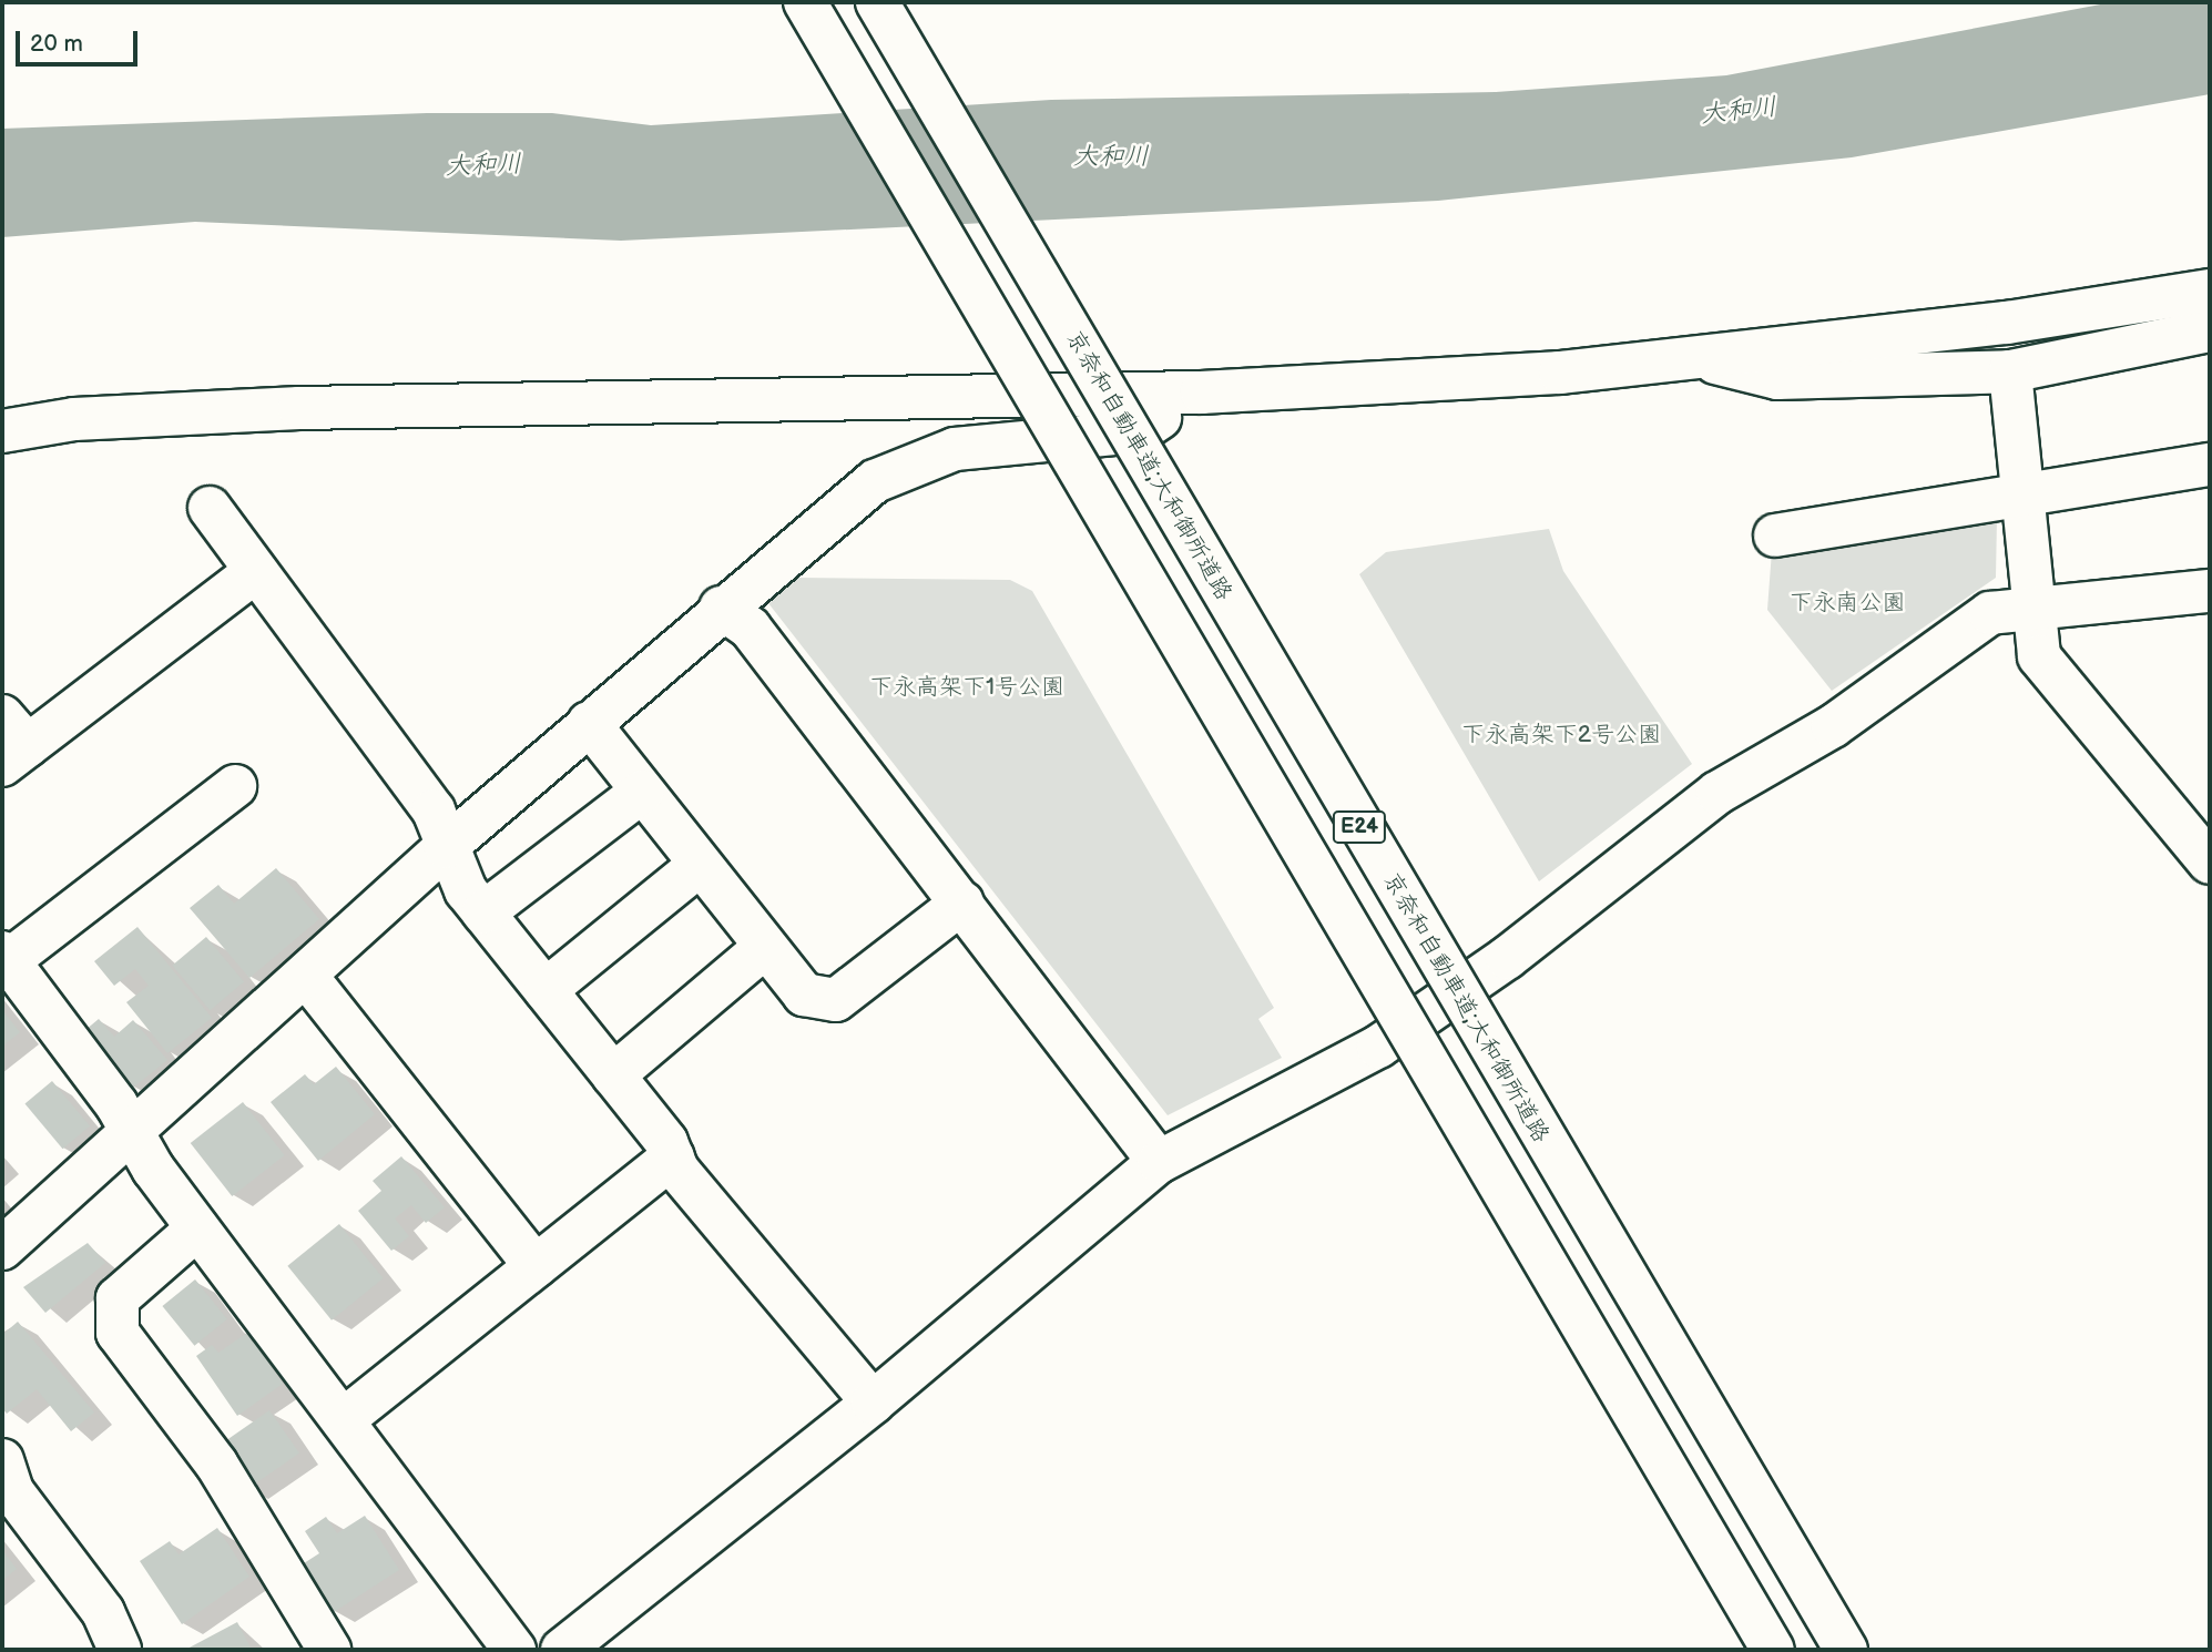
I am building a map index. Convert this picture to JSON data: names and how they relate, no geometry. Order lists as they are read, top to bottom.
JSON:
{
  "streets": {
    "main road": ["京奈和自動車道;大和御所道路", "E24"]
  },
  "water": ["大和川"],
  "parks": ["下永南公園", "下永高架下1号公園", "下永高架下2号公園"],
  "scale_bar": "20 m"
}
